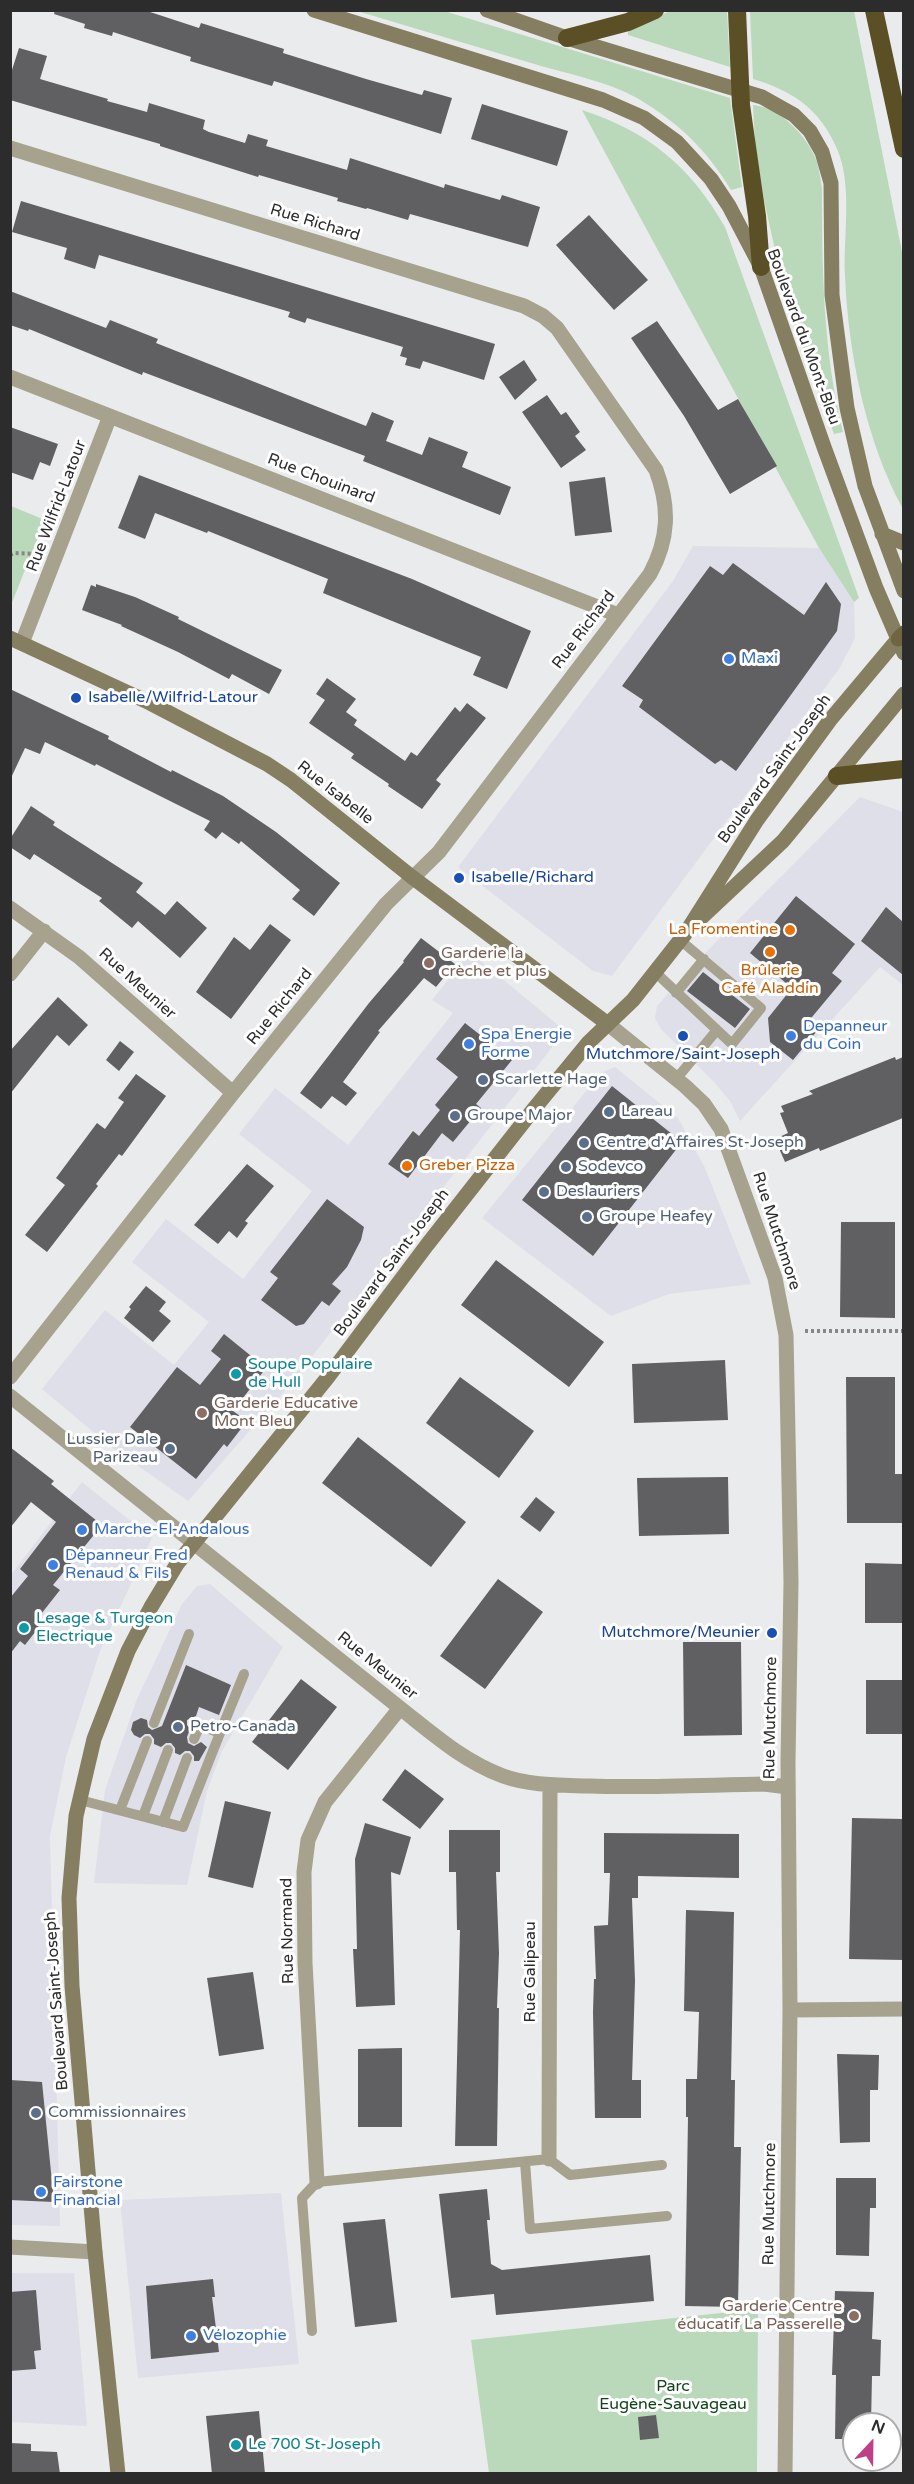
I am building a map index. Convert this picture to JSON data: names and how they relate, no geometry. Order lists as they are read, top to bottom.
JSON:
{
  "streets": {
    "street": [
      "Rue Richard",
      "Boulevard du Mont-Bleu",
      "Rue Chouinard",
      "Rue Wilfrid-Latour",
      "Boulevard Saint-Joseph",
      "Rue Isabelle",
      "Rue Meunier",
      "Rue Mutchmore",
      "Rue Normand",
      "Rue Galipeau"
    ]
  },
  "crossings": [
    ["Rue Richard", "Rue Chouinard"],
    ["Rue Richard", "Rue Isabelle"],
    ["Rue Richard", "Rue Meunier"],
    ["Boulevard du Mont-Bleu", "Boulevard Saint-Joseph"],
    ["Rue Chouinard", "Rue Wilfrid-Latour"],
    ["Rue Wilfrid-Latour", "Rue Isabelle"],
    ["Boulevard Saint-Joseph", "Rue Isabelle"],
    ["Boulevard Saint-Joseph", "Rue Meunier"],
    ["Boulevard Saint-Joseph", "Rue Mutchmore"],
    ["Rue Isabelle", "Rue Mutchmore"],
    ["Rue Meunier", "Rue Mutchmore"],
    ["Rue Meunier", "Rue Normand"],
    ["Rue Meunier", "Rue Galipeau"]
  ],
  "parks": ["Parc Eugène-Sauvageau"],
  "places": [
    "Maxi",
    "Isabelle/Wilfrid-Latour",
    "Isabelle/Richard",
    "La Fromentine",
    "Brûlerie Café Aladdin",
    "Garderie la crèche et plus",
    "Mutchmore/Saint-Joseph",
    "Depanneur du Coin",
    "Spa Energie Forme",
    "Scarlette Hage",
    "Lareau",
    "Groupe Major",
    "Centre d'Affaires St-Joseph",
    "Greber Pizza",
    "Sodevco",
    "Deslauriers",
    "Groupe Heafey",
    "Soupe Populaire de Hull",
    "Garderie Educative Mont Bleu",
    "Lussier Dale Parizeau",
    "Marche-El-Andalous",
    "Dépanneur Fred Renaud & Fils",
    "Lesage & Turgeon Electrique",
    "Mutchmore/Meunier",
    "Petro-Canada",
    "Commissionnaires",
    "Fairstone Financial",
    "Garderie Centre éducatif La Passerelle",
    "Vélozophie",
    "Le 700 St-Joseph"
  ],
  "north": "top"
}
